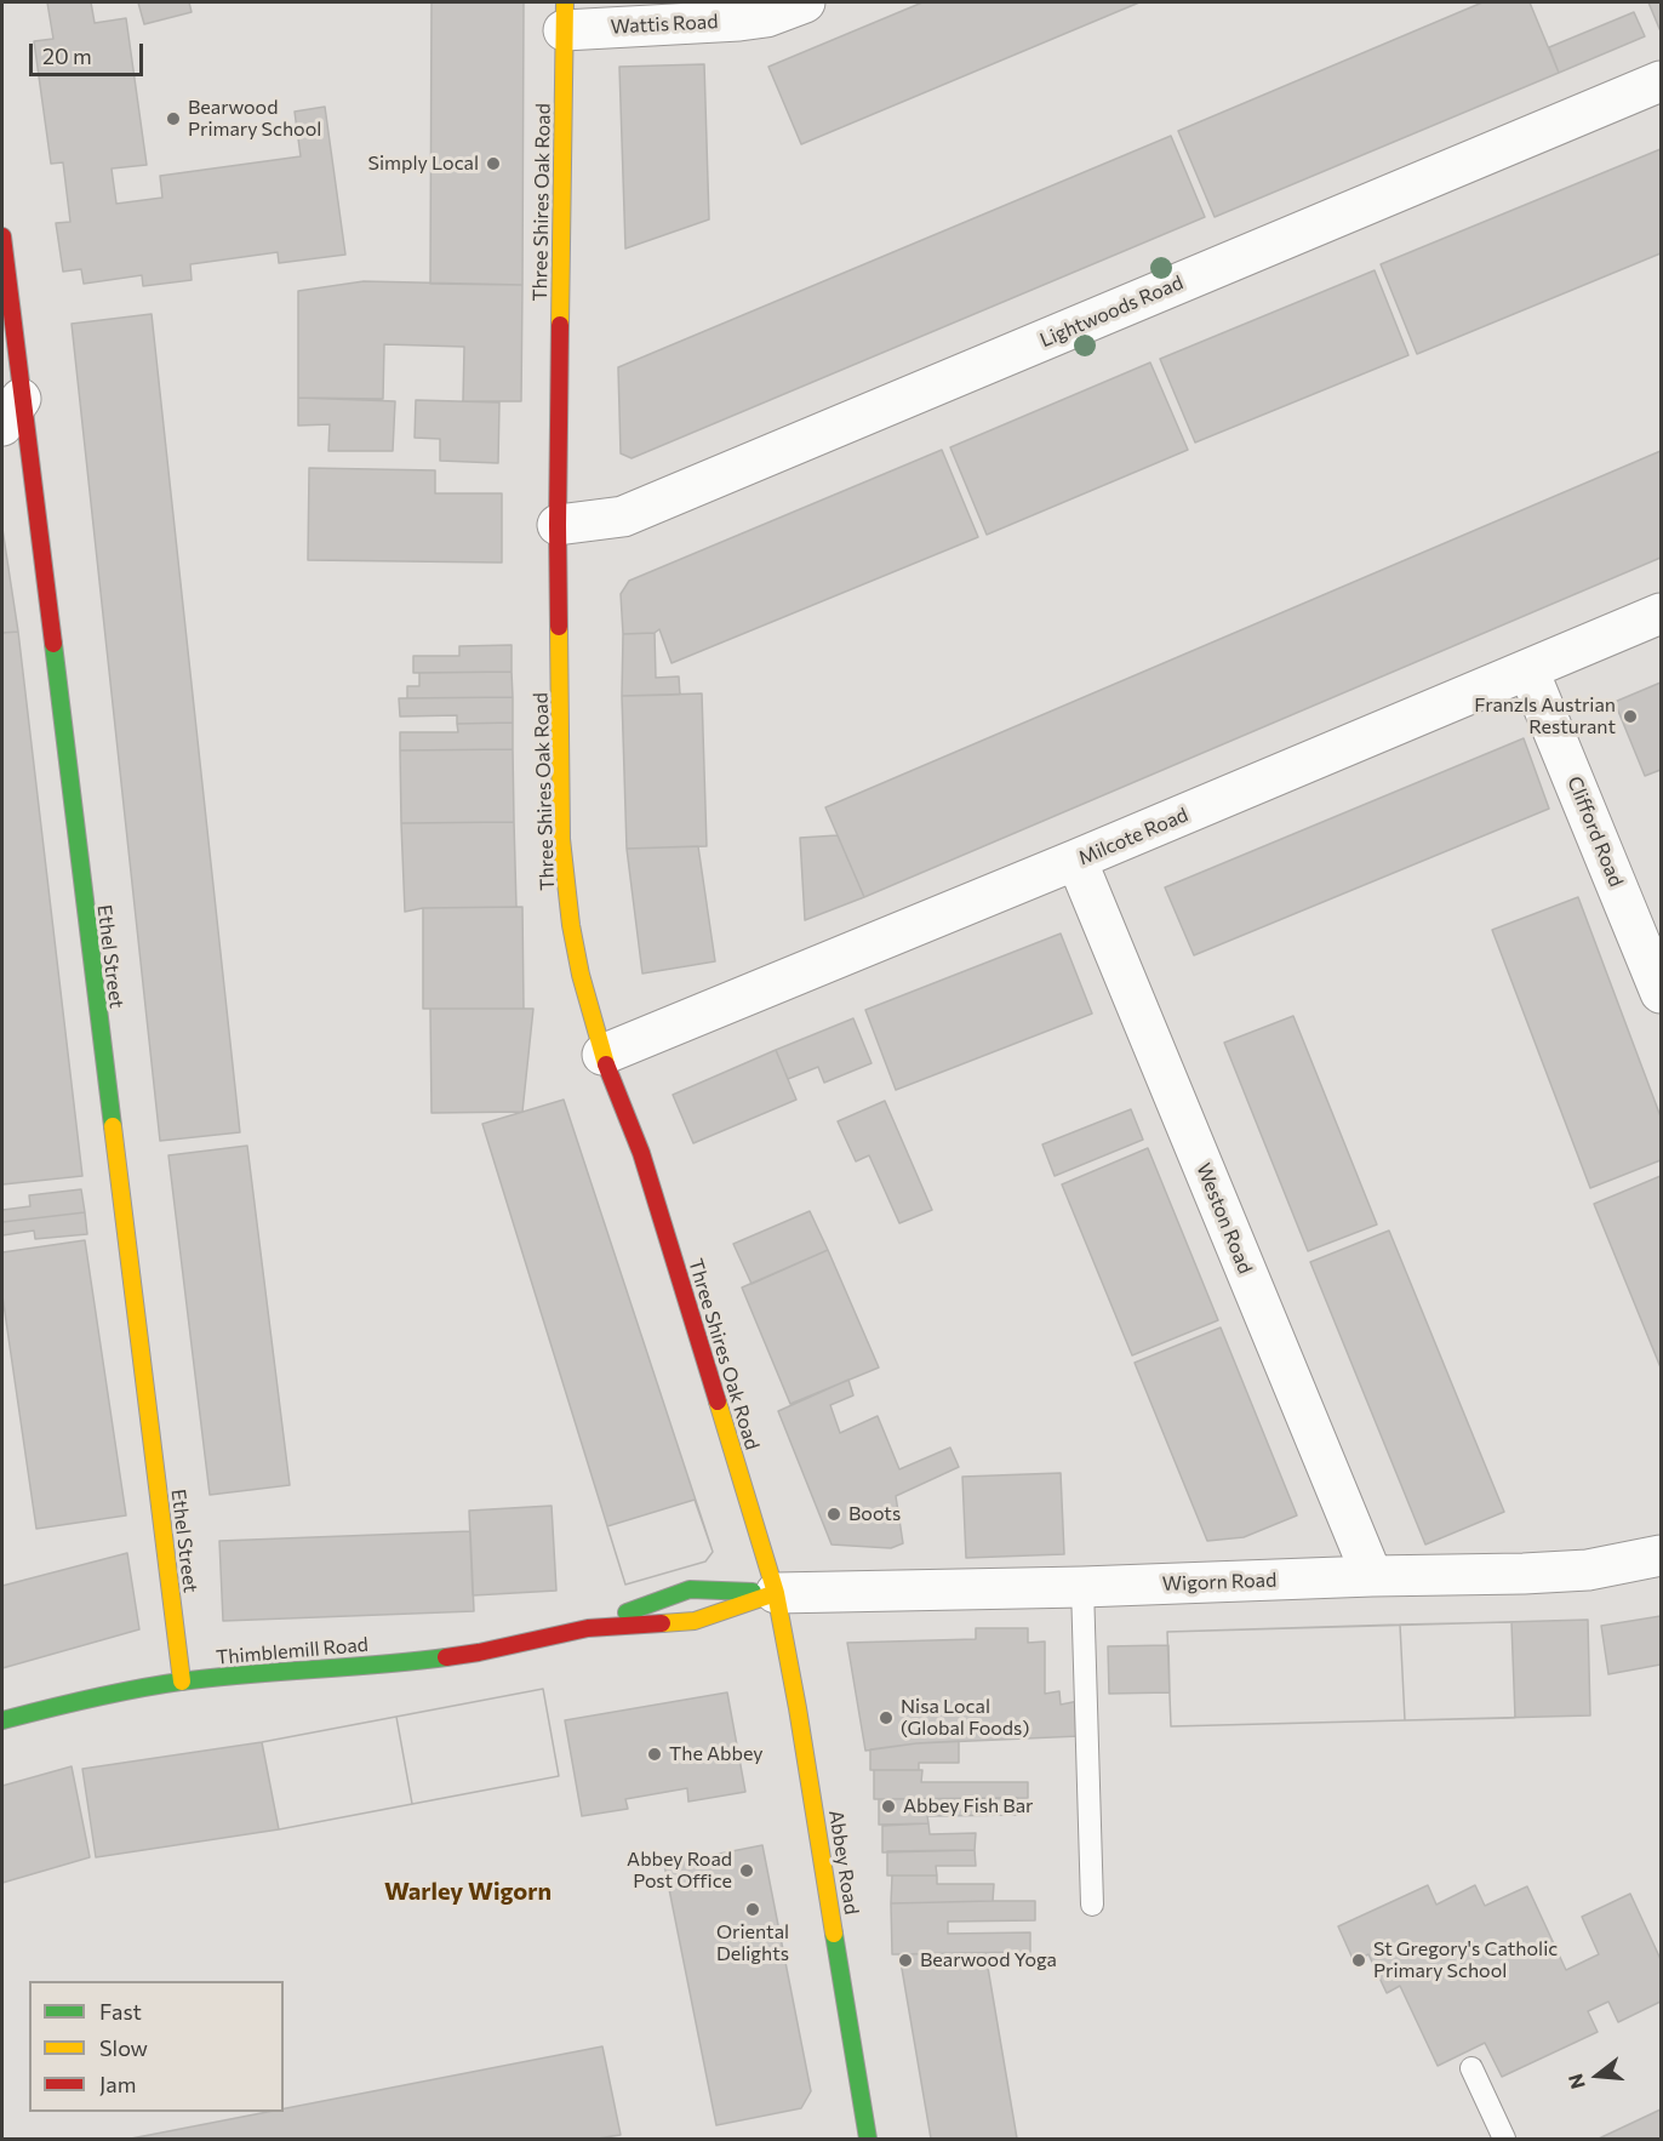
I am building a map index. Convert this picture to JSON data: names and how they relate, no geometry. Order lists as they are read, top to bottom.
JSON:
{
  "streets": {
    "main road": [
      "Three Shires Oak Road",
      "Ethel Street",
      "Thimblemill Road",
      "Abbey Road"
    ],
    "street": [
      "Wattis Road",
      "Lightwoods Road",
      "Clifford Road",
      "Milcote Road",
      "Weston Road",
      "Wigorn Road"
    ]
  },
  "crossings": [
    ["Wattis Road", "Three Shires Oak Road"],
    ["Three Shires Oak Road", "Lightwoods Road"],
    ["Three Shires Oak Road", "Milcote Road"],
    ["Three Shires Oak Road", "Wigorn Road"],
    ["Three Shires Oak Road", "Thimblemill Road"],
    ["Three Shires Oak Road", "Abbey Road"],
    ["Clifford Road", "Milcote Road"],
    ["Milcote Road", "Weston Road"],
    ["Ethel Street", "Thimblemill Road"],
    ["Weston Road", "Wigorn Road"],
    ["Wigorn Road", "Thimblemill Road"],
    ["Wigorn Road", "Abbey Road"],
    ["Thimblemill Road", "Abbey Road"]
  ],
  "districts": ["Warley Wigorn"],
  "places": [
    "Bearwood Primary School",
    "Simply Local",
    "Franzls Austrian Resturant",
    "Boots",
    "Nisa Local (Global Foods)",
    "The Abbey",
    "Abbey Fish Bar",
    "Abbey Road Post Office",
    "Oriental Delights",
    "Bearwood Yoga",
    "St Gregory's Catholic Primary School"
  ],
  "legend": ["Fast", "Slow", "Jam"],
  "scale_bar": "20 m",
  "north": "left"
}
